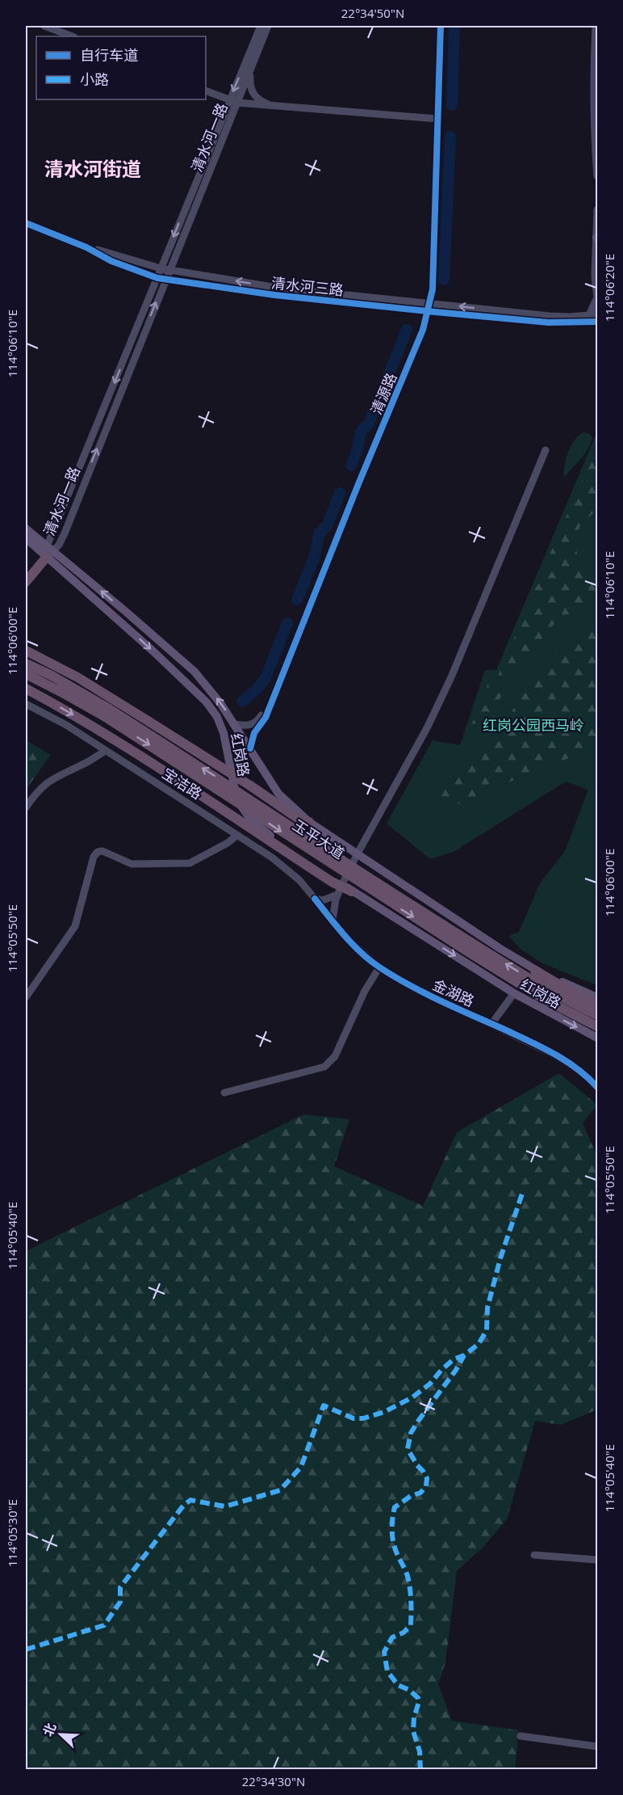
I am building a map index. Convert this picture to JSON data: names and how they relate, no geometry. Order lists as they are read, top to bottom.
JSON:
{
  "streets": {
    "highway": ["玉平大道"],
    "main road": ["红岗路"],
    "street": [
      "清水河一路",
      "清水河三路",
      "清源路",
      "宝洁路",
      "金湖路"
    ]
  },
  "crossings": [
    ["清水河一路", "清水河三路"],
    ["清水河一路", "红岗路"],
    ["清水河三路", "清源路"],
    ["清源路", "红岗路"],
    ["宝洁路", "金湖路"]
  ],
  "districts": ["清水河街道"],
  "parks": ["红岗公园西马岭"],
  "legend": ["自行车道", "小路"],
  "north": "top left",
  "coordinates": [
    "22°34'50\"N",
    "114°06'20\"E",
    "114°06'10\"E",
    "114°06'00\"E",
    "114°05'50\"E",
    "114°05'40\"E",
    "114°05'30\"E",
    "22°34'30\"N"
  ]
}
